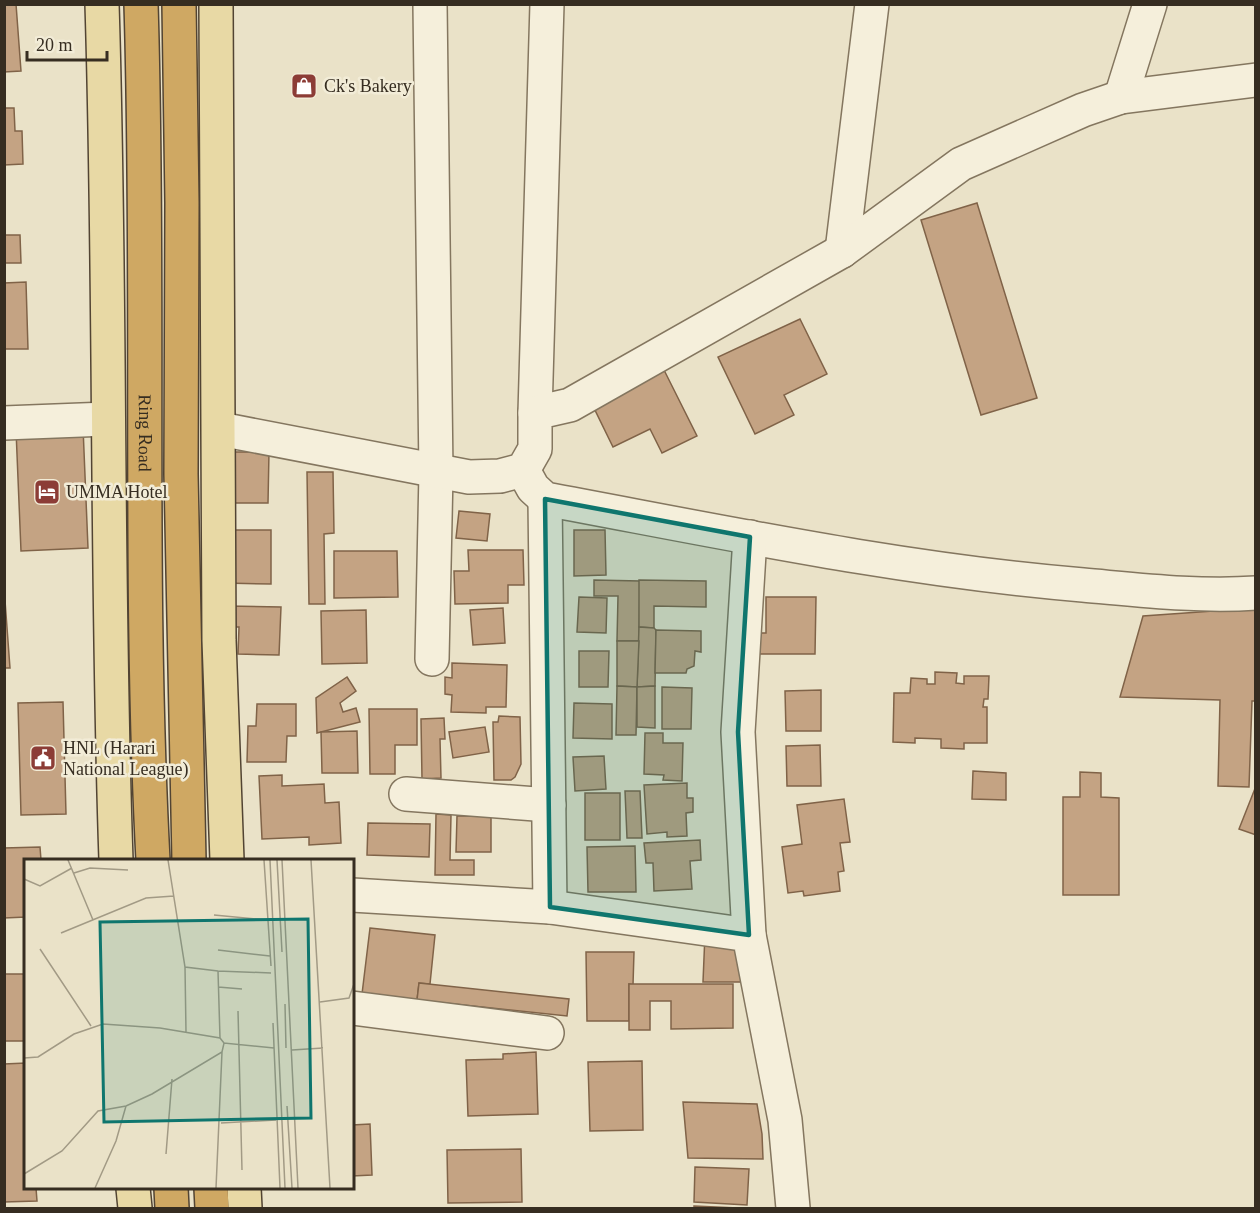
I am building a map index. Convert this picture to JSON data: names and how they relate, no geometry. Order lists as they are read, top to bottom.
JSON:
{
  "streets": {
    "highway": ["Ring Road"]
  },
  "places": {
    "shop": ["Ck's Bakery"],
    "hotel": ["UMMA Hotel"],
    "public building": ["HNL (Harari National League)"]
  },
  "scale_bar": "20 m"
}
